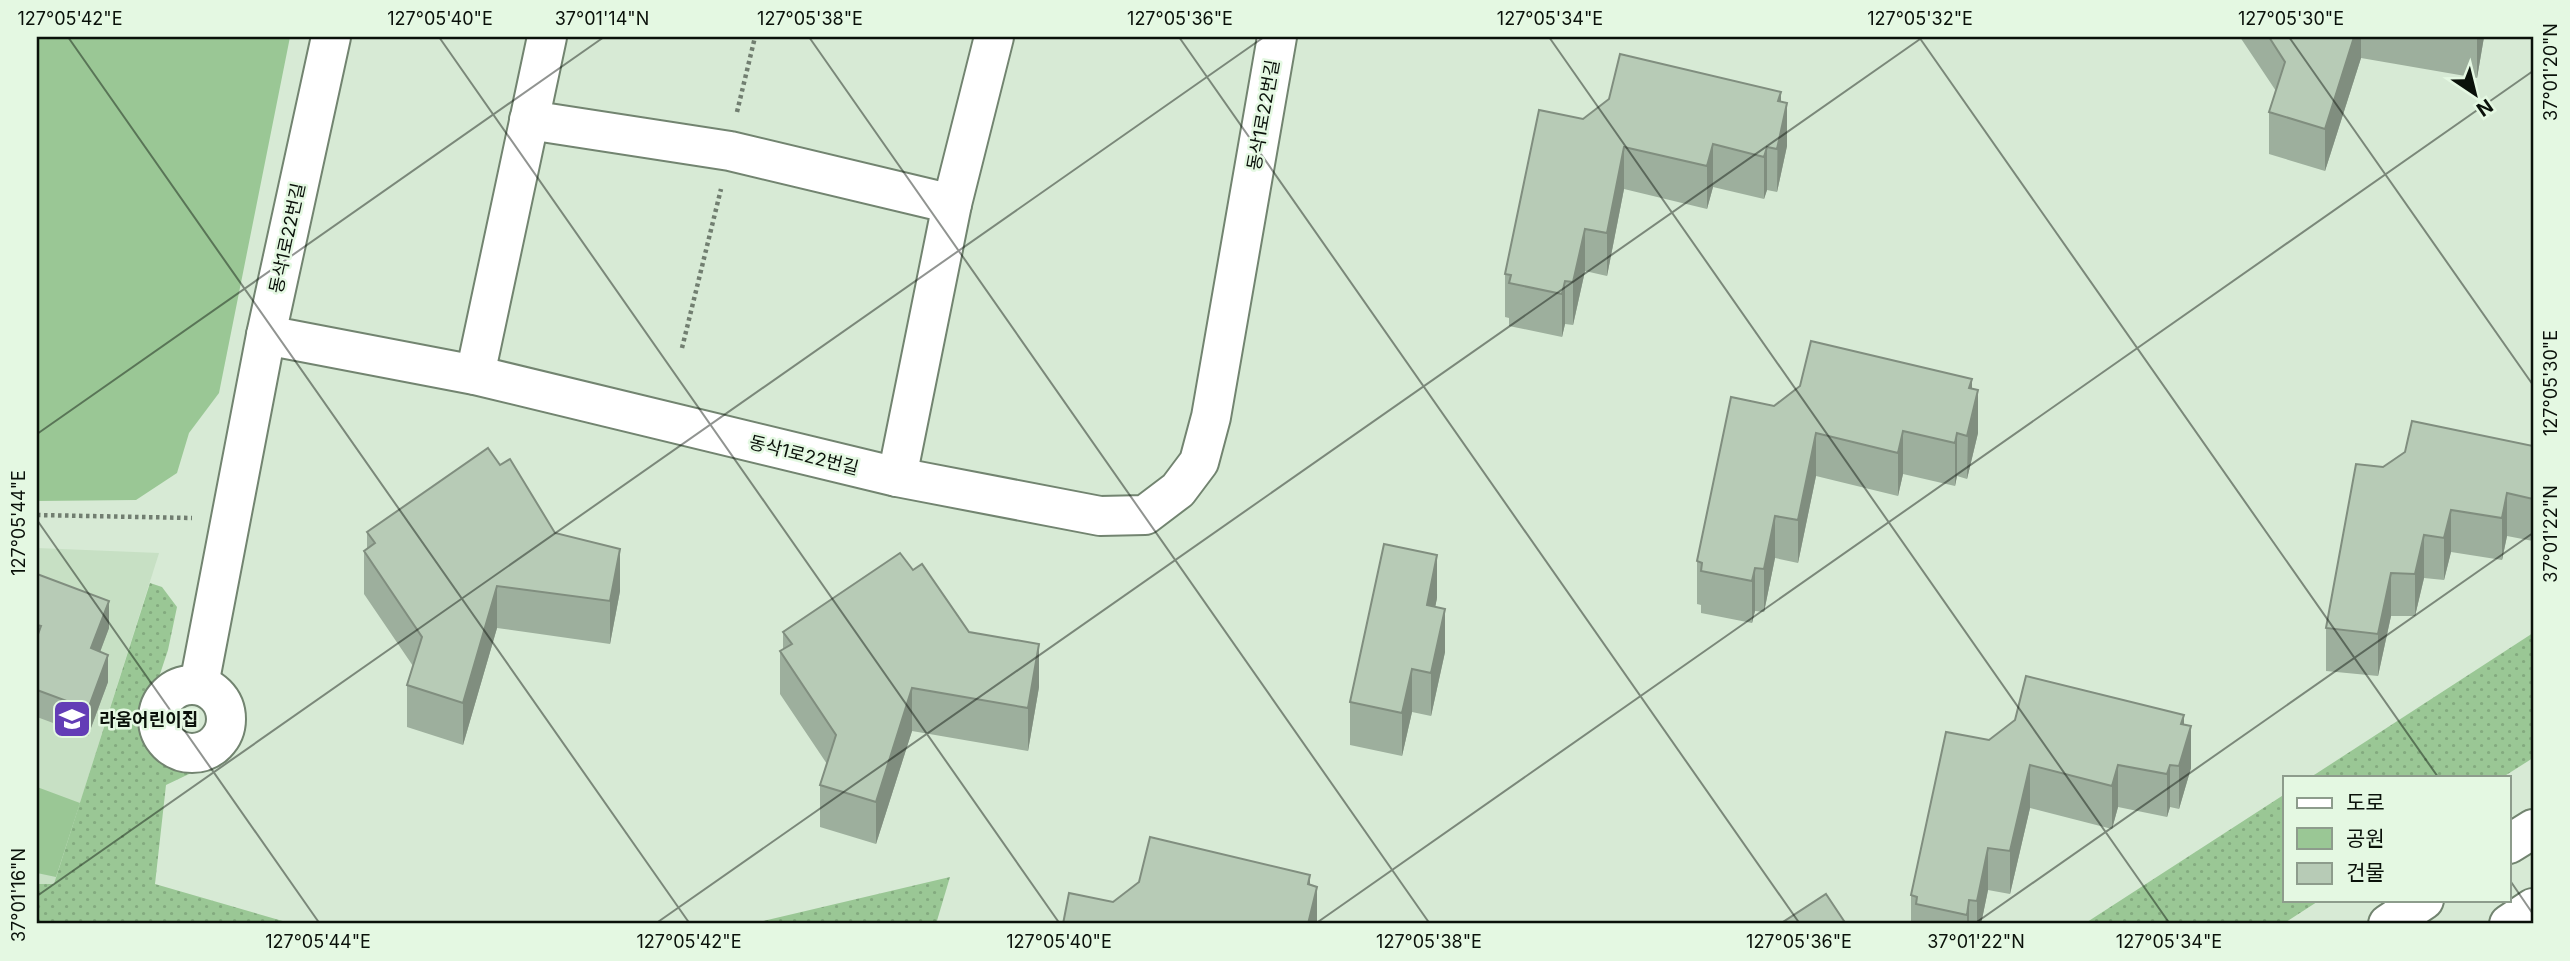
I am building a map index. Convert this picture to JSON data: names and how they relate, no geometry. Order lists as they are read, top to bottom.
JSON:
{
  "streets": {
    "main road": ["동삭1로22번길"]
  },
  "places": {
    "school or university": ["라움어린이집"]
  },
  "legend": ["도로", "공원", "건물"],
  "north": "bottom right",
  "coordinates": [
    "127°05'42\"E",
    "127°05'40\"E",
    "37°01'14\"N",
    "127°05'38\"E",
    "127°05'36\"E",
    "127°05'34\"E",
    "127°05'32\"E",
    "127°05'30\"E",
    "37°01'20\"N",
    "127°05'44\"E",
    "37°01'22\"N",
    "37°01'16\"N"
  ]
}
